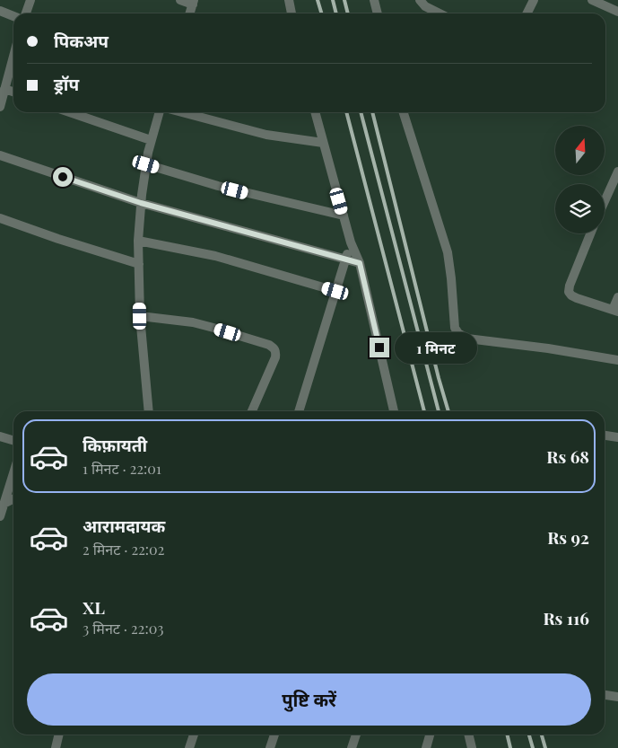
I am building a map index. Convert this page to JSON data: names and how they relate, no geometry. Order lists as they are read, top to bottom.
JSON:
{
  "north": "top",
  "page": {
    "banner": ["पिकअप", "ड्रॉप"],
    "bubble": "1 मिनट",
    "list": [
      {
        "name": "किफ़ायती",
        "note": "1 मिनट · 22:01",
        "value": "Rs 68"
      },
      {
        "name": "आरामदायक",
        "note": "2 मिनट · 22:02",
        "value": "Rs 92"
      },
      {
        "name": "XL",
        "note": "3 मिनट · 22:03",
        "value": "Rs 116"
      }
    ],
    "buttons": "पुष्टि करें"
  }
}
